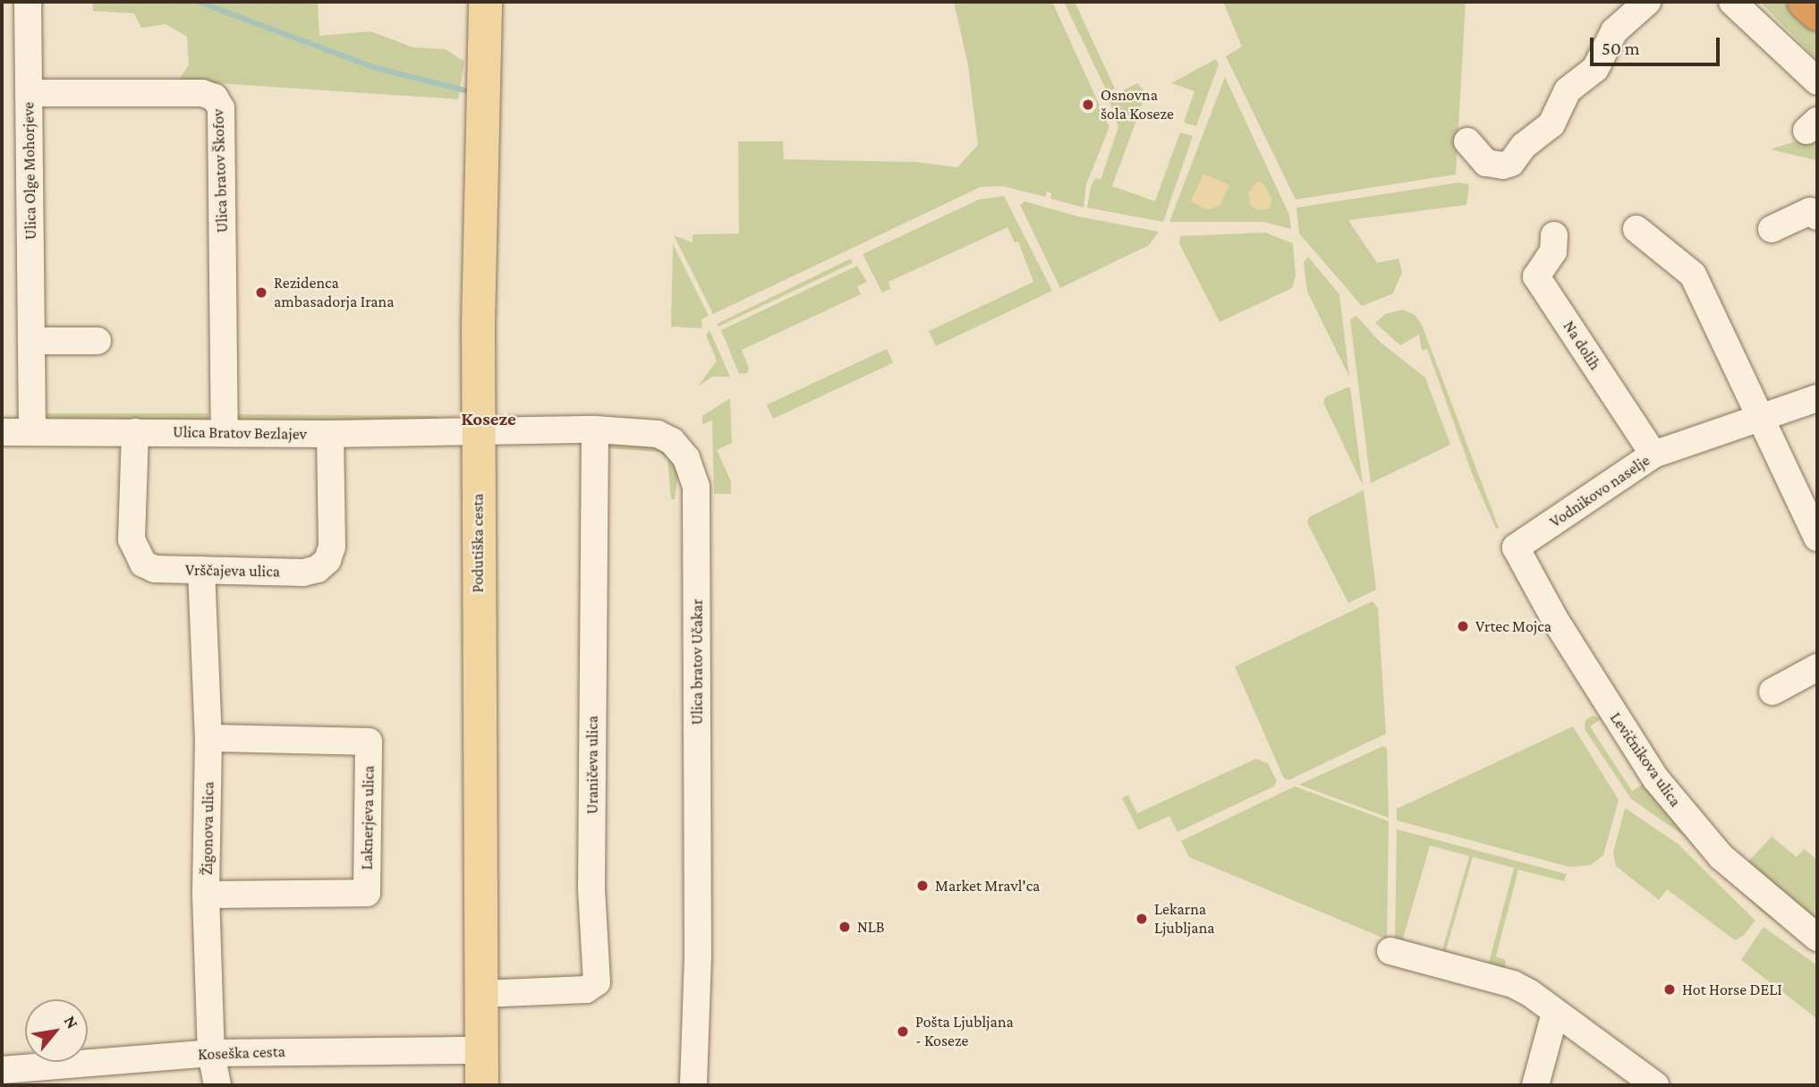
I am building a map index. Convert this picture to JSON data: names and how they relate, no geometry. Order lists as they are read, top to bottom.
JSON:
{
  "streets": {
    "main road": ["Podutiška cesta"],
    "street": [
      "Ulica Olge Mohorjeve",
      "Ulica bratov Škofov",
      "Na dolih",
      "Ulica Bratov Bezlajev",
      "Vodnikovo naselje",
      "Vrščajeva ulica",
      "Ulica bratov Učakar",
      "Levičnikova ulica",
      "Uraničeva ulica",
      "Laknerjeva ulica",
      "Žigonova ulica",
      "Koseška cesta"
    ]
  },
  "crossings": [
    ["Ulica Olge Mohorjeve", "Ulica bratov Škofov"],
    ["Ulica Olge Mohorjeve", "Ulica Bratov Bezlajev"],
    ["Ulica bratov Škofov", "Ulica Bratov Bezlajev"],
    ["Na dolih", "Vodnikovo naselje"],
    ["Ulica Bratov Bezlajev", "Podutiška cesta"],
    ["Ulica Bratov Bezlajev", "Vrščajeva ulica"],
    ["Ulica Bratov Bezlajev", "Ulica bratov Učakar"],
    ["Vodnikovo naselje", "Levičnikova ulica"],
    ["Podutiška cesta", "Ulica bratov Učakar"],
    ["Podutiška cesta", "Uraničeva ulica"],
    ["Podutiška cesta", "Koseška cesta"],
    ["Vrščajeva ulica", "Žigonova ulica"],
    ["Ulica bratov Učakar", "Uraničeva ulica"],
    ["Laknerjeva ulica", "Žigonova ulica"],
    ["Žigonova ulica", "Koseška cesta"]
  ],
  "districts": ["Koseze"],
  "places": [
    "Osnovna šola Koseze",
    "Rezidenca ambasadorja Irana",
    "Vrtec Mojca",
    "Market Mravl'ca",
    "Lekarna Ljubljana",
    "NLB",
    "Hot Horse DELI",
    "Pošta Ljubljana - Koseze"
  ],
  "scale_bar": "50 m",
  "north": "top right"
}
